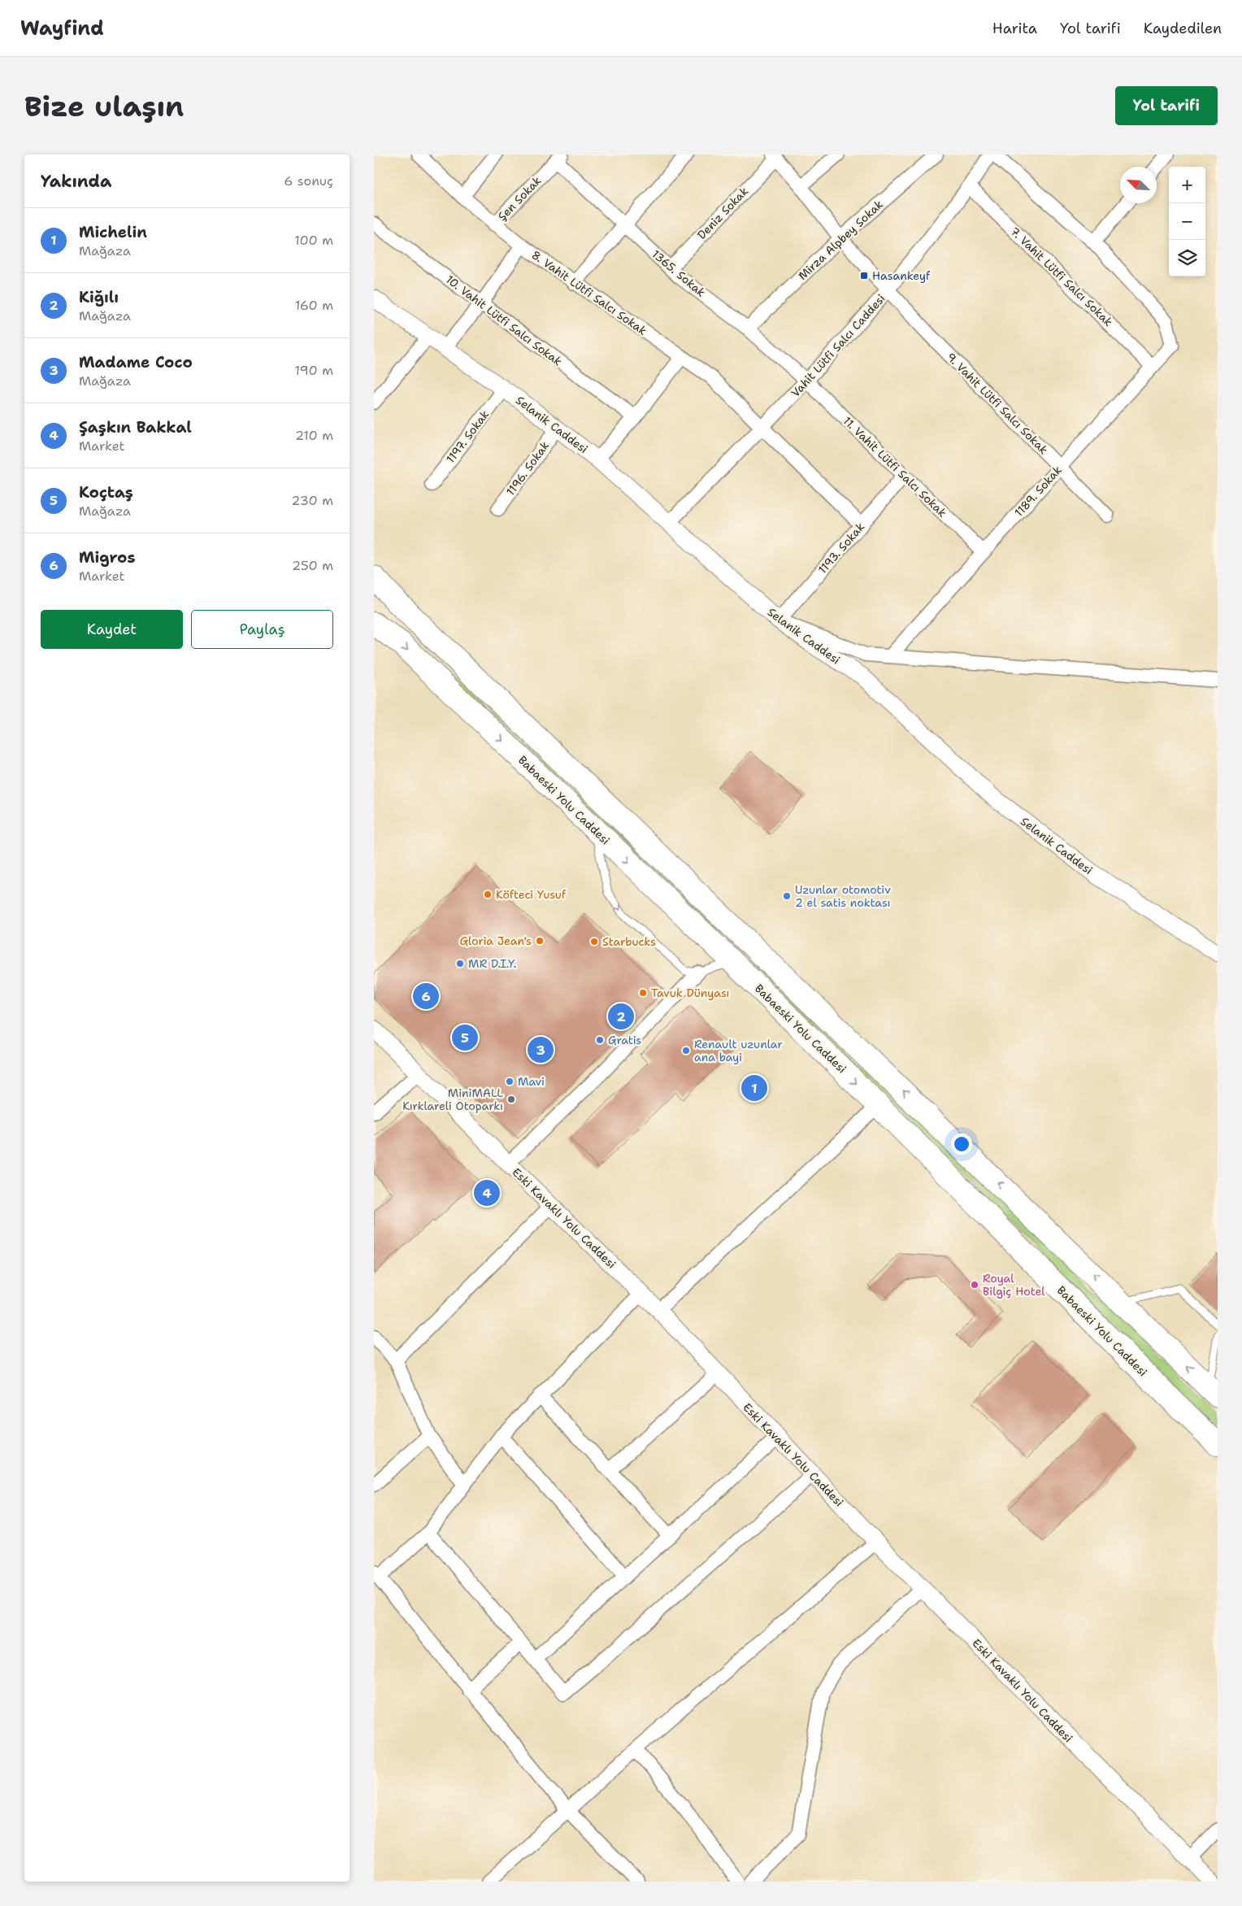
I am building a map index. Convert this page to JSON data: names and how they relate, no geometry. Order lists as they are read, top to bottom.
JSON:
{
  "streets": {
    "highway": ["Babaeski Yolu Caddesi"],
    "street": [
      "Şen Sokak",
      "Deniz Sokak",
      "Mirza Alpbey Sokak",
      "1365. Sokak",
      "7. Vahit Lütfi Salcı Sokak",
      "8. Vahit Lütfi Salcı Sokak",
      "10. Vahit Lütfi Salcı Sokak",
      "Vahit Lütfi Salcı Caddesi",
      "9. Vahit Lütfi Salcı Sokak",
      "Selanik Caddesi",
      "1197. Sokak",
      "11. Vahit Lütfi Salcı Sokak",
      "1196. Sokak",
      "1189. Sokak",
      "1193. Sokak",
      "Eski Kavaklı Yolu Caddesi"
    ]
  },
  "crossings": [
    ["Şen Sokak", "1365. Sokak"],
    ["Şen Sokak", "8. Vahit Lütfi Salcı Sokak"],
    ["Deniz Sokak", "1365. Sokak"],
    ["Deniz Sokak", "9. Vahit Lütfi Salcı Sokak"],
    ["Mirza Alpbey Sokak", "1365. Sokak"],
    ["Mirza Alpbey Sokak", "9. Vahit Lütfi Salcı Sokak"],
    ["1365. Sokak", "Vahit Lütfi Salcı Caddesi"],
    ["1365. Sokak", "11. Vahit Lütfi Salcı Sokak"],
    ["7. Vahit Lütfi Salcı Sokak", "Vahit Lütfi Salcı Caddesi"],
    ["7. Vahit Lütfi Salcı Sokak", "1189. Sokak"],
    ["8. Vahit Lütfi Salcı Sokak", "Vahit Lütfi Salcı Caddesi"],
    ["8. Vahit Lütfi Salcı Sokak", "1193. Sokak"],
    ["Vahit Lütfi Salcı Caddesi", "9. Vahit Lütfi Salcı Sokak"],
    ["Vahit Lütfi Salcı Caddesi", "Selanik Caddesi"],
    ["Vahit Lütfi Salcı Caddesi", "11. Vahit Lütfi Salcı Sokak"],
    ["9. Vahit Lütfi Salcı Sokak", "1189. Sokak"],
    ["Selanik Caddesi", "1197. Sokak"],
    ["Selanik Caddesi", "1196. Sokak"],
    ["Selanik Caddesi", "1193. Sokak"],
    ["11. Vahit Lütfi Salcı Sokak", "1189. Sokak"],
    ["11. Vahit Lütfi Salcı Sokak", "1193. Sokak"]
  ],
  "places": {
    "transit": ["Hasankeyf"],
    "other": [
      "Köfteci Yusuf",
      "Uzunlar otomotiv 2 el satis noktası",
      "Gloria Jean's",
      "Starbucks",
      "MR D.I.Y.",
      "Tavuk Dünyası",
      "Gratis",
      "Renault uzunlar ana bayi",
      "Mavi",
      "MiniMALL Kırklareli Otoparkı",
      "Royal Bilgiç Hotel"
    ]
  },
  "north": "top left",
  "page": {
    "header": "Wayfind",
    "nav": ["Harita", "Yol tarifi", "Kaydedilen"],
    "buttons": [
      "Yol tarifi",
      ["Kaydet", "Paylaş"]
    ],
    "title": "Bize ulaşın",
    "heading": ["Yakında", "6 sonuç"],
    "map_buttons": ["+", "−"],
    "list": [
      {
        "mark": "1",
        "name": "Michelin",
        "note": "Mağaza",
        "value": "100 m"
      },
      {
        "mark": "2",
        "name": "Kiğılı",
        "note": "Mağaza",
        "value": "160 m"
      },
      {
        "mark": "3",
        "name": "Madame Coco",
        "note": "Mağaza",
        "value": "190 m"
      },
      {
        "mark": "4",
        "name": "Şaşkın Bakkal",
        "note": "Market",
        "value": "210 m"
      },
      {
        "mark": "5",
        "name": "Koçtaş",
        "note": "Mağaza",
        "value": "230 m"
      },
      {
        "mark": "6",
        "name": "Migros",
        "note": "Market",
        "value": "250 m"
      }
    ],
    "pins": [
      "6",
      "2",
      "5",
      "3",
      "1",
      "4"
    ]
  }
}
